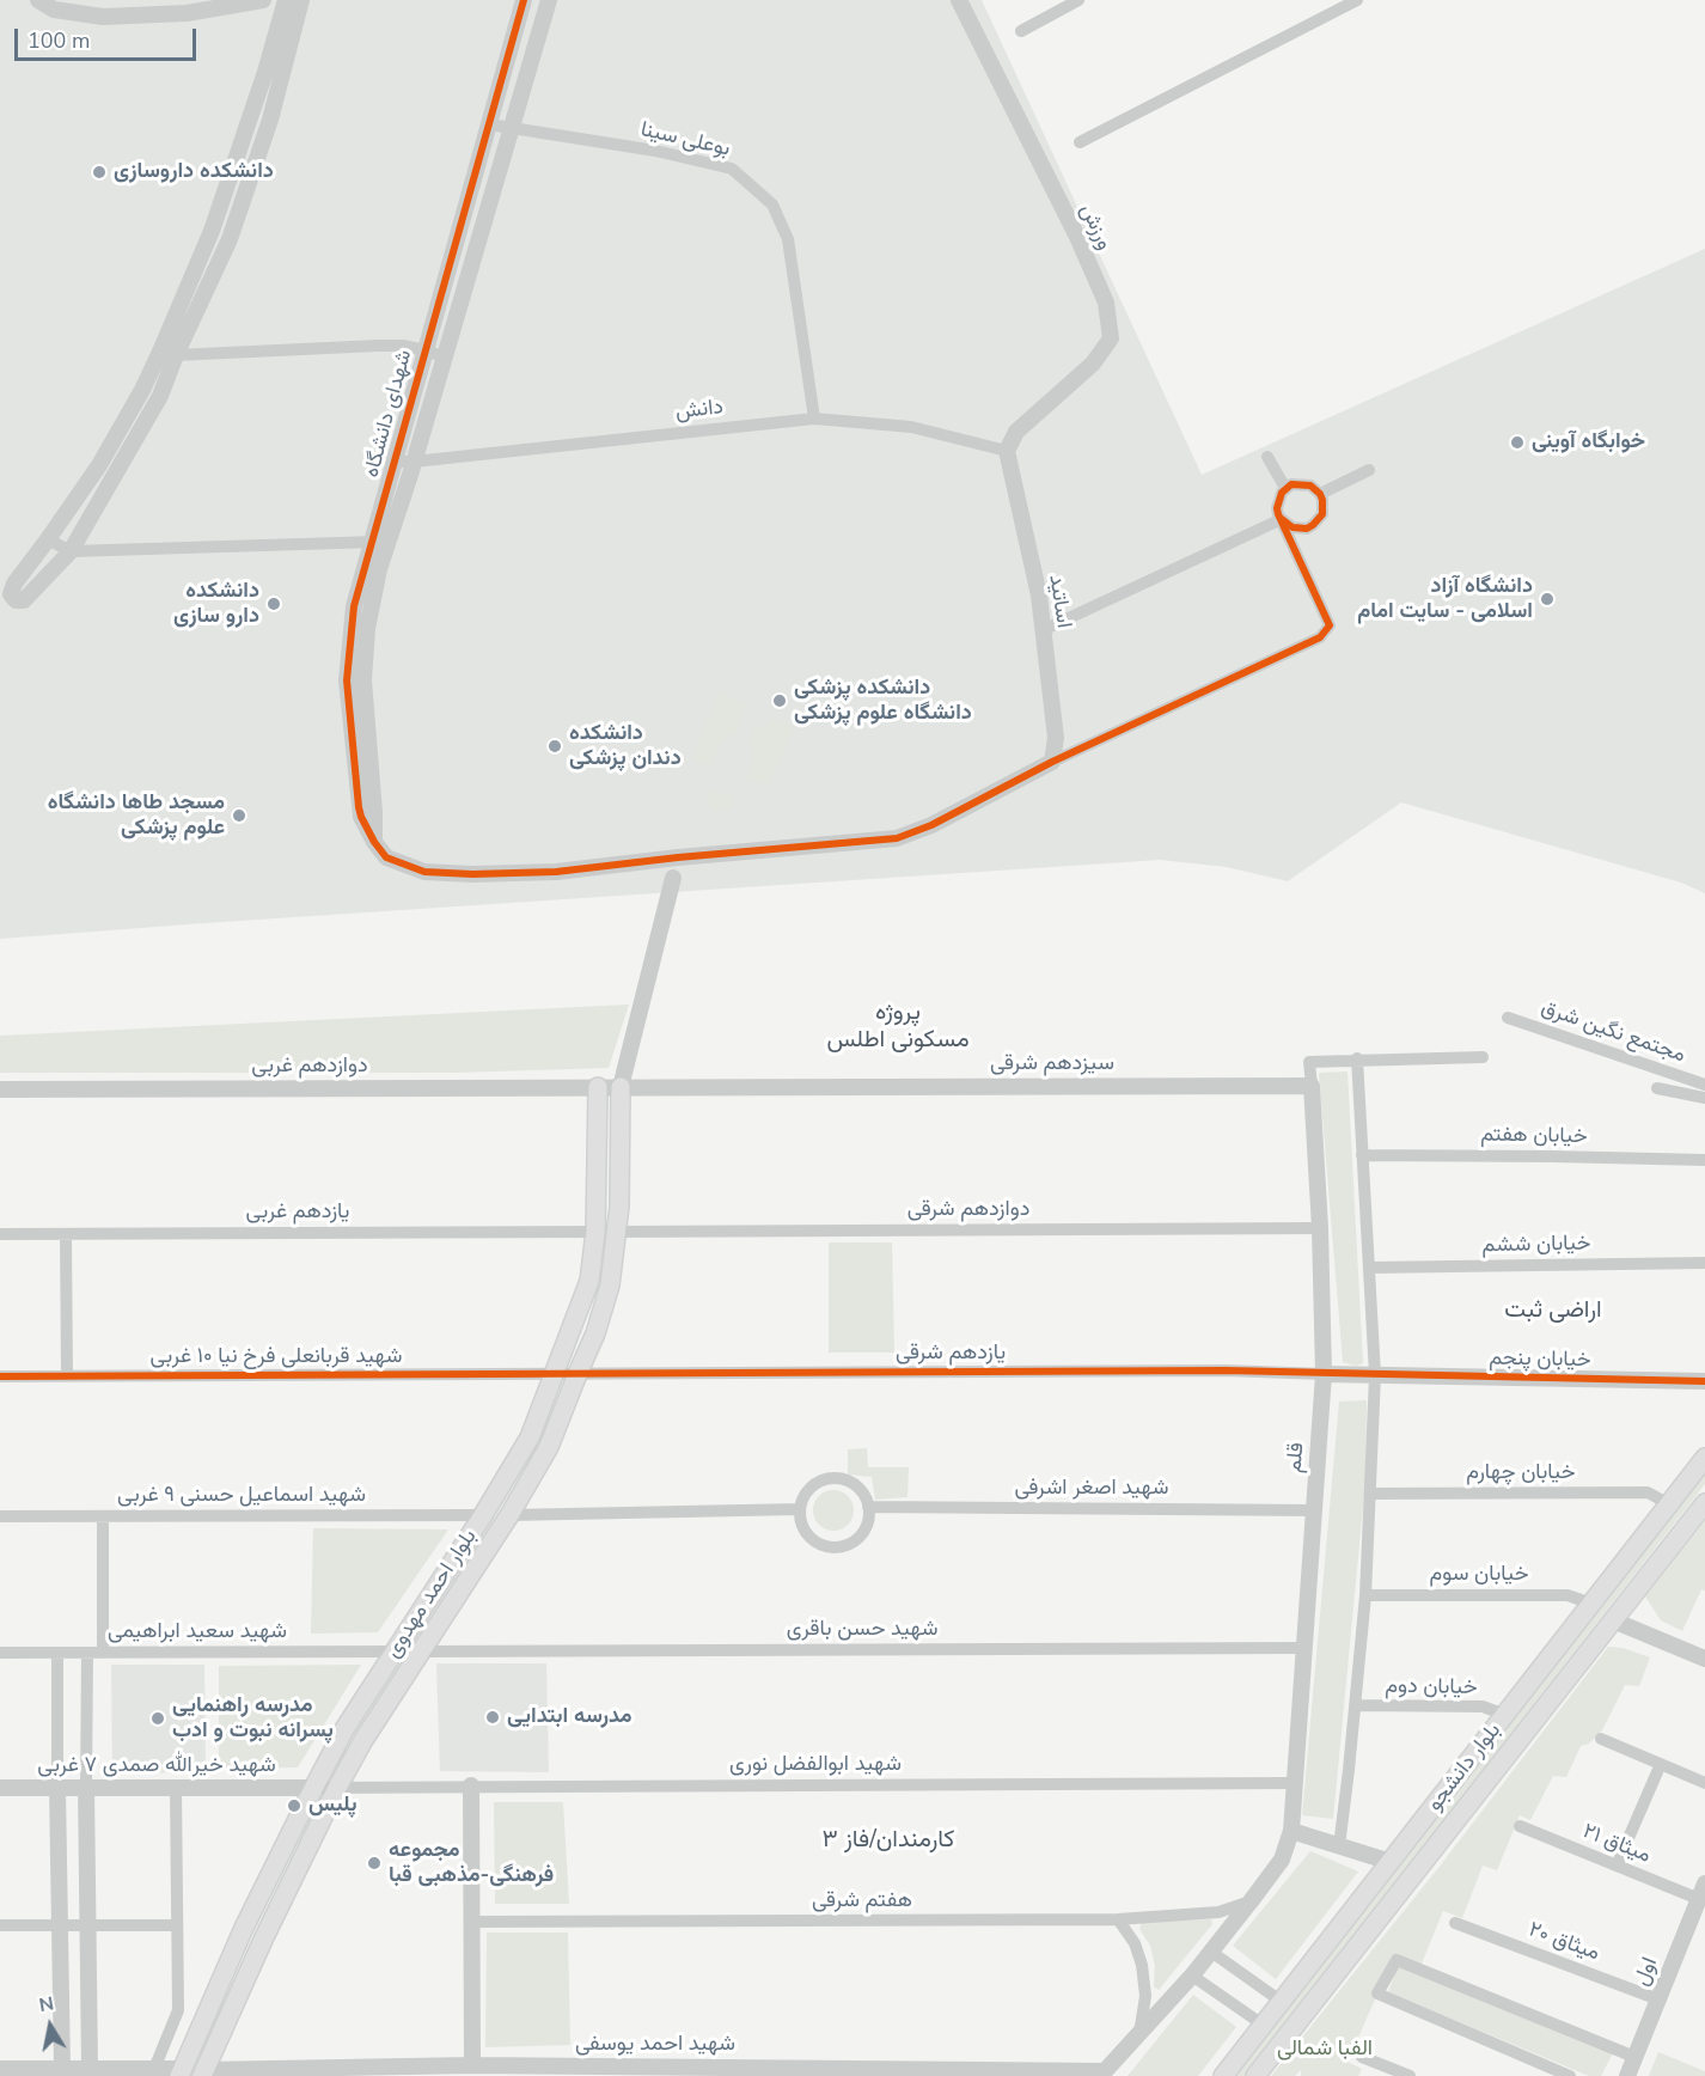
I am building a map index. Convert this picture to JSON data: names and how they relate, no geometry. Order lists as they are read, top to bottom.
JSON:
{
  "streets": {
    "main road": ["بلوار احمد مهدوی", "بلوار دانشجو"],
    "street": [
      "بوعلی سینا",
      "ورزش",
      "دانش",
      "شهدای دانشگاه",
      "اساتید",
      "مجتمع نگین شرق",
      "سیزدهم شرقی",
      "دوازدهم غربی",
      "خیابان هفتم",
      "دوازدهم شرقی",
      "یازدهم غربی",
      "خیابان ششم",
      "یازدهم شرقی",
      "شهید قربانعلی فرخ نیا ۱۰ غربی",
      "خیابان پنجم",
      "قلم",
      "خیابان چهارم",
      "شهید اصغر اشرفی",
      "شهید اسماعیل حسنی ۹ غربی",
      "خیابان سوم",
      "شهید حسن باقری",
      "شهید سعید ابراهیمی",
      "خیابان دوم",
      "شهید ابوالفضل نوری",
      "شهید خیرالله صمدی ۷ غربی",
      "میثاق ۲۱",
      "هفتم شرقی",
      "میثاق ۲۰",
      "اول",
      "شهید احمد یوسفی"
    ]
  },
  "crossings": [
    ["بوعلی سینا", "دانش"],
    ["بوعلی سینا", "شهدای دانشگاه"],
    ["ورزش", "دانش"],
    ["ورزش", "اساتید"],
    ["دانش", "شهدای دانشگاه"],
    ["دانش", "اساتید"],
    ["شهدای دانشگاه", "اساتید"],
    ["سیزدهم شرقی", "دوازدهم غربی"],
    ["سیزدهم شرقی", "قلم"],
    ["سیزدهم شرقی", "بلوار احمد مهدوی"],
    ["دوازدهم غربی", "بلوار احمد مهدوی"],
    ["دوازدهم شرقی", "قلم"],
    ["دوازدهم شرقی", "بلوار احمد مهدوی"],
    ["یازدهم غربی", "بلوار احمد مهدوی"],
    ["یازدهم شرقی", "شهید قربانعلی فرخ نیا ۱۰ غربی"],
    ["یازدهم شرقی", "خیابان پنجم"],
    ["یازدهم شرقی", "قلم"],
    ["یازدهم شرقی", "بلوار احمد مهدوی"],
    ["شهید قربانعلی فرخ نیا ۱۰ غربی", "بلوار احمد مهدوی"],
    ["خیابان پنجم", "قلم"],
    ["قلم", "شهید اصغر اشرفی"],
    ["قلم", "شهید حسن باقری"],
    ["قلم", "شهید ابوالفضل نوری"],
    ["قلم", "هفتم شرقی"],
    ["قلم", "شهید احمد یوسفی"],
    ["خیابان چهارم", "بلوار دانشجو"],
    ["شهید اسماعیل حسنی ۹ غربی", "بلوار احمد مهدوی"],
    ["خیابان سوم", "بلوار دانشجو"],
    ["بلوار احمد مهدوی", "شهید حسن باقری"],
    ["بلوار احمد مهدوی", "شهید سعید ابراهیمی"],
    ["بلوار احمد مهدوی", "شهید ابوالفضل نوری"],
    ["بلوار احمد مهدوی", "شهید خیرالله صمدی ۷ غربی"],
    ["بلوار احمد مهدوی", "شهید احمد یوسفی"],
    ["خیابان دوم", "بلوار دانشجو"],
    ["شهید ابوالفضل نوری", "شهید خیرالله صمدی ۷ غربی"],
    ["میثاق ۲۱", "اول"],
    ["میثاق ۲۰", "اول"]
  ],
  "districts": ["پروژه مسکونی اطلس", "اراضی ثبت", "کارمندان/فاز ۳"],
  "parks": ["الفبا شمالی"],
  "places": [
    "دانشکده داروسازی",
    "خوابگاه آوینی",
    "دانشگاه آزاد اسلامی - سایت امام",
    "دانشکده دارو سازی",
    "دانشکده پزشکی دانشگاه علوم پزشکی",
    "دانشکده دندان پزشکی",
    "مسجد طاها دانشگاه علوم پزشکی",
    "مدرسه ابتدایی",
    "مدرسه راهنمایی پسرانه نبوت و ادب",
    "پلیس",
    "مجموعه فرهنگی-مذهبی قبا"
  ],
  "scale_bar": "100 m",
  "north": "top"
}
